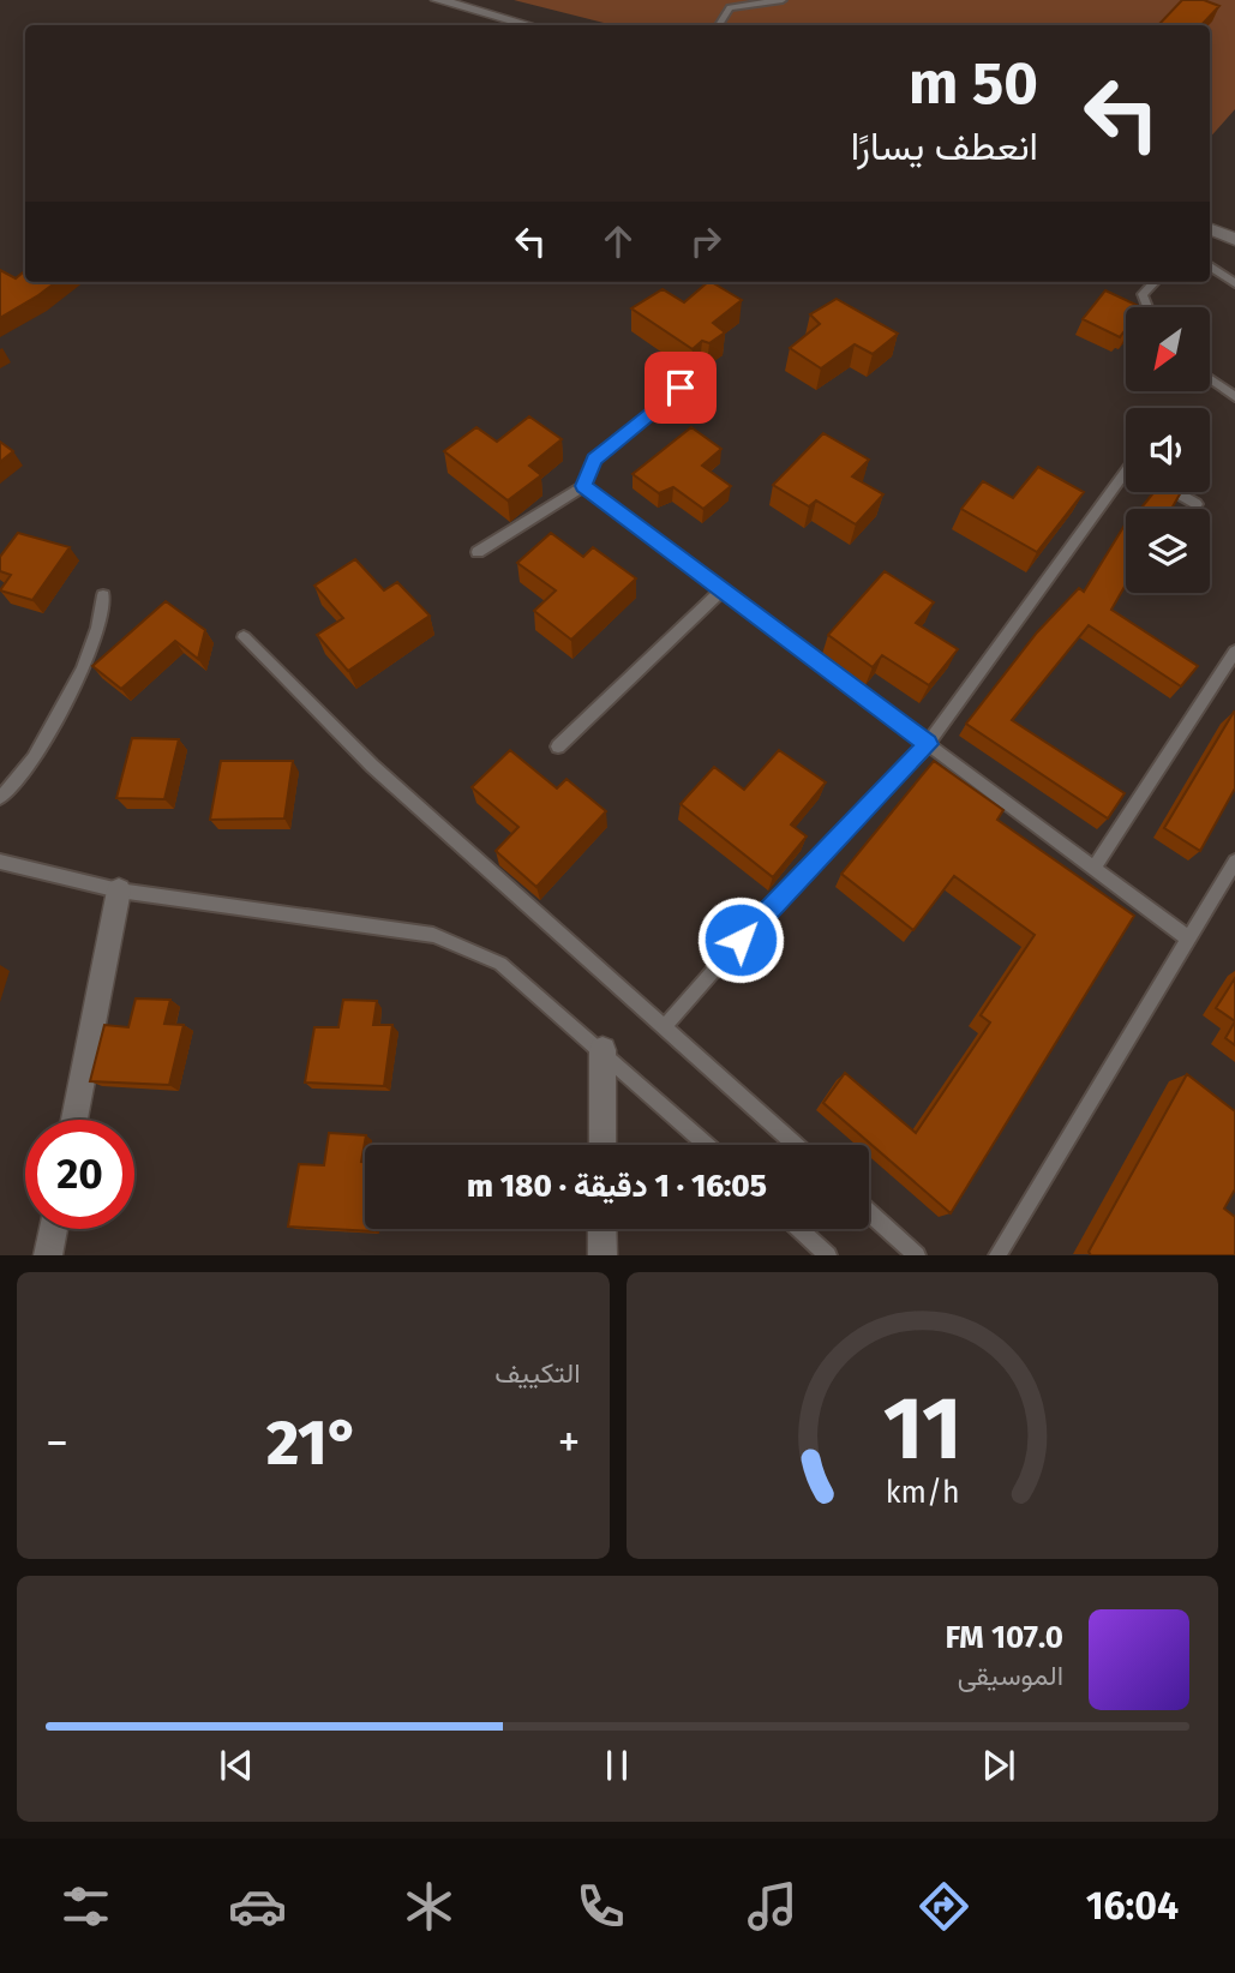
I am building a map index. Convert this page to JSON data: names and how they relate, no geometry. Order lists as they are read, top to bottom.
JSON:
{
  "north": "bottom left",
  "page": {
    "turn": ["50 m", "انعطف يسارًا"],
    "limit": "20",
    "trip": "16:05 · 1 دقيقة · 180 m",
    "tile": "التكييف",
    "heat": ["−", "21°", "+"],
    "song": ["107.0 FM", "الموسيقى"],
    "tabs": "16:04",
    "gauge": ["11", "km/h"]
  }
}
